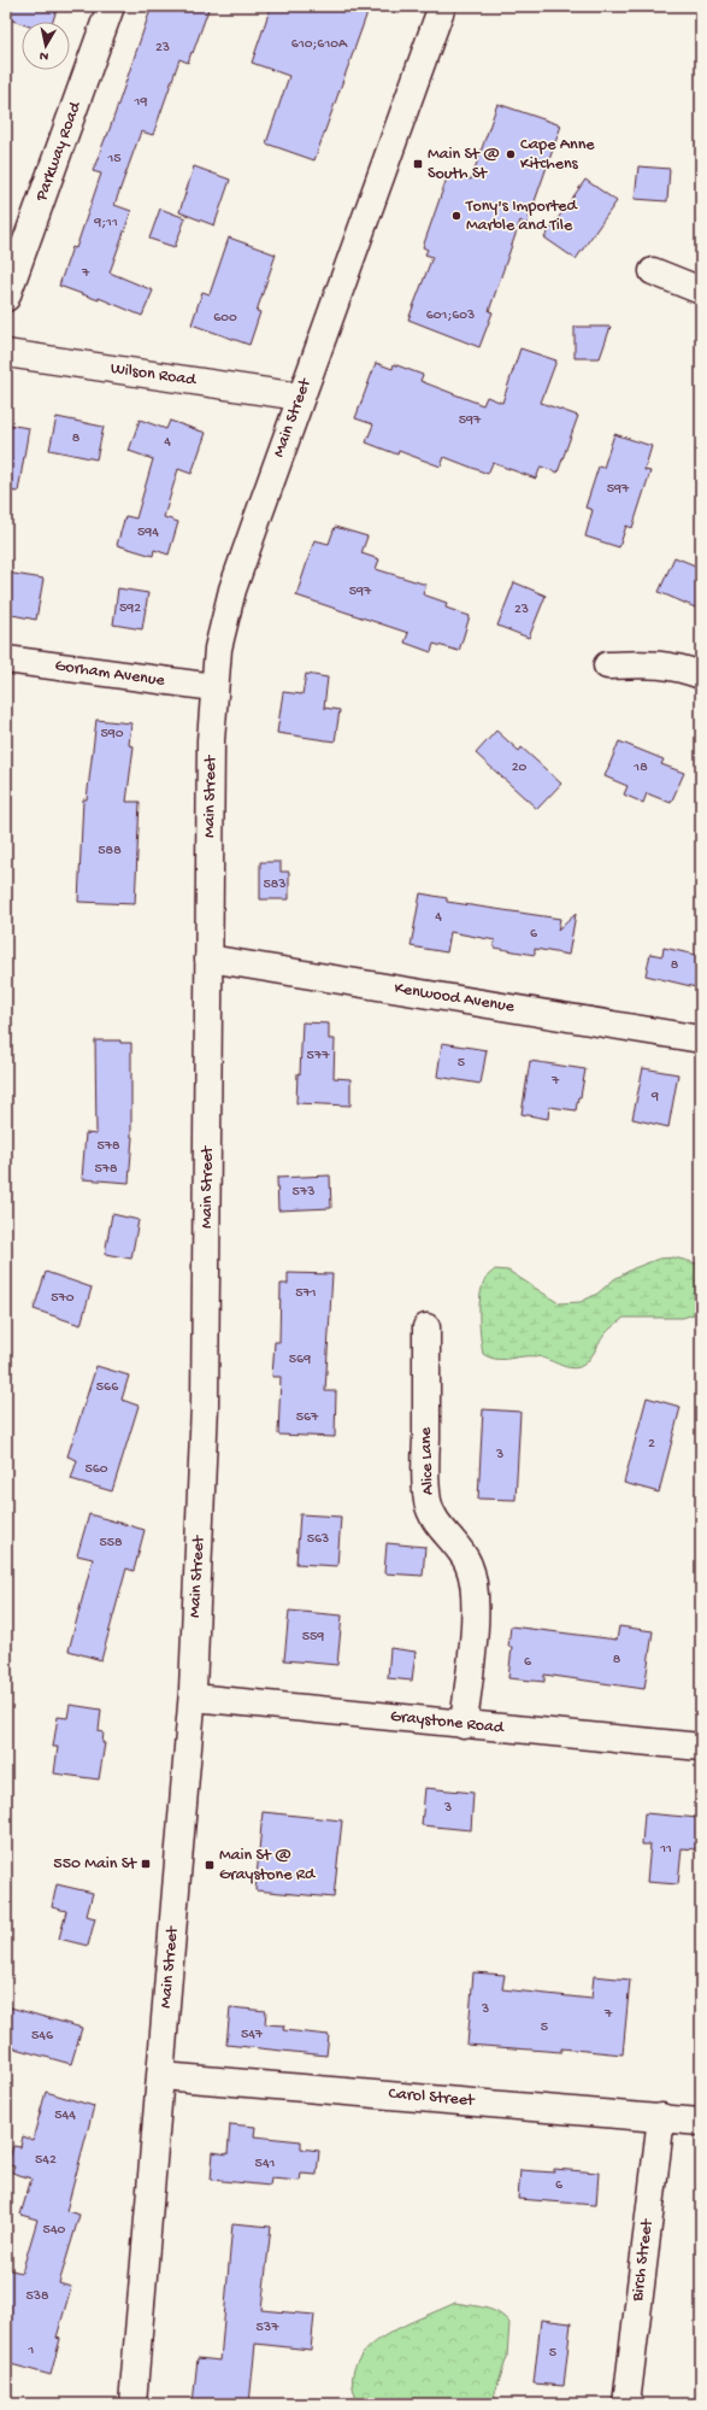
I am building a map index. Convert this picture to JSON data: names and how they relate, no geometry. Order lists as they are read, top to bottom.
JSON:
{
  "streets": {
    "street": [
      "Parkway Road",
      "Wilson Road",
      "Main Street",
      "Gorham Avenue",
      "Kenwood Avenue",
      "Alice Lane",
      "Graystone Road",
      "Carol Street",
      "Birch Street"
    ]
  },
  "crossings": [
    ["Wilson Road", "Main Street"],
    ["Main Street", "Gorham Avenue"],
    ["Main Street", "Kenwood Avenue"],
    ["Main Street", "Graystone Road"],
    ["Main Street", "Carol Street"],
    ["Alice Lane", "Graystone Road"],
    ["Carol Street", "Birch Street"]
  ],
  "places": {
    "other": ["Cape Anne Kitchens", "Tony's Imported Marble and Tile"],
    "transit": ["Main St @ South St", "550 Main St", "Main St @ Graystone Rd"]
  },
  "house_numbers": [
    "610;610A",
    "23",
    "19",
    "15",
    "9;11",
    "7",
    "601;603",
    "600",
    "597",
    "8",
    "4",
    "597",
    "594",
    "597",
    "592",
    "23",
    "590",
    "20",
    "18",
    "588",
    "583",
    "4",
    "6",
    "8",
    "577",
    "5",
    "7",
    "9",
    "578",
    "578",
    "573",
    "571",
    "570",
    "569",
    "566",
    "567",
    "2",
    "3",
    "560",
    "563",
    "558",
    "559",
    "8",
    "6",
    "3",
    "11",
    "3",
    "7",
    "5",
    "547",
    "546",
    "544",
    "542",
    "541",
    "6",
    "540",
    "538",
    "537",
    "1",
    "5"
  ],
  "north": "bottom"
}
